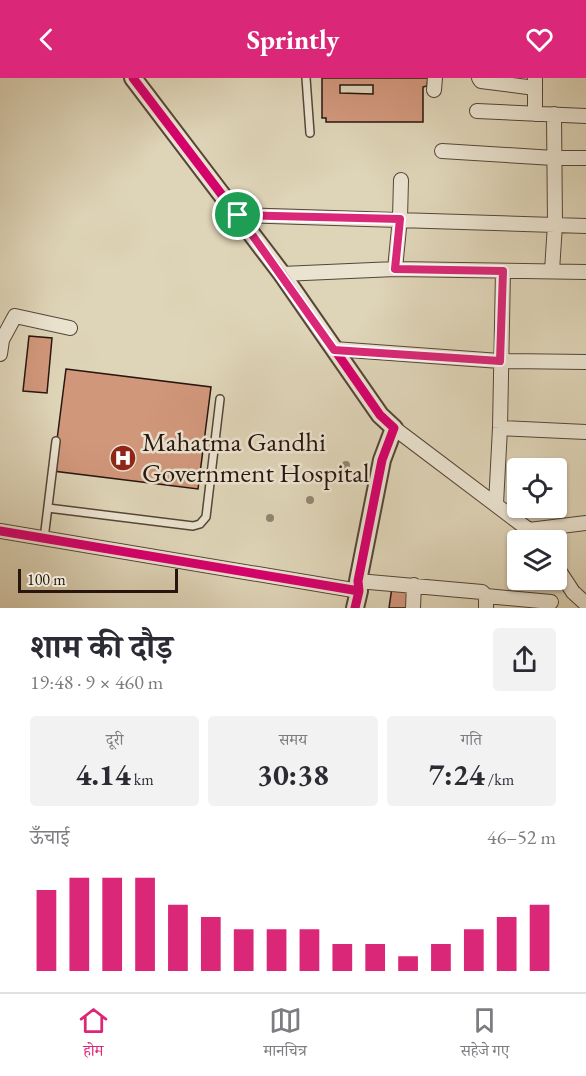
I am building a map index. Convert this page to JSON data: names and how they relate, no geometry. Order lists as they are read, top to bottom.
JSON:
{
  "places": {
    "hospital": ["Mahatma Gandhi Government Hospital"]
  },
  "scale_bar": "100 m",
  "page": {
    "header": "Sprintly",
    "scale": "100 m",
    "heading": ["शाम की दौड़", "19:48 · 9 × 460 m"],
    "stats": [
      ["दूरी", "4.14 km"],
      ["समय", "30:38"],
      ["गति", "7:24 /km"]
    ],
    "chart": ["ऊँचाई", "46–52 m"],
    "tabs": ["होम", "मानचित्र", "सहेजे गए"]
  }
}
